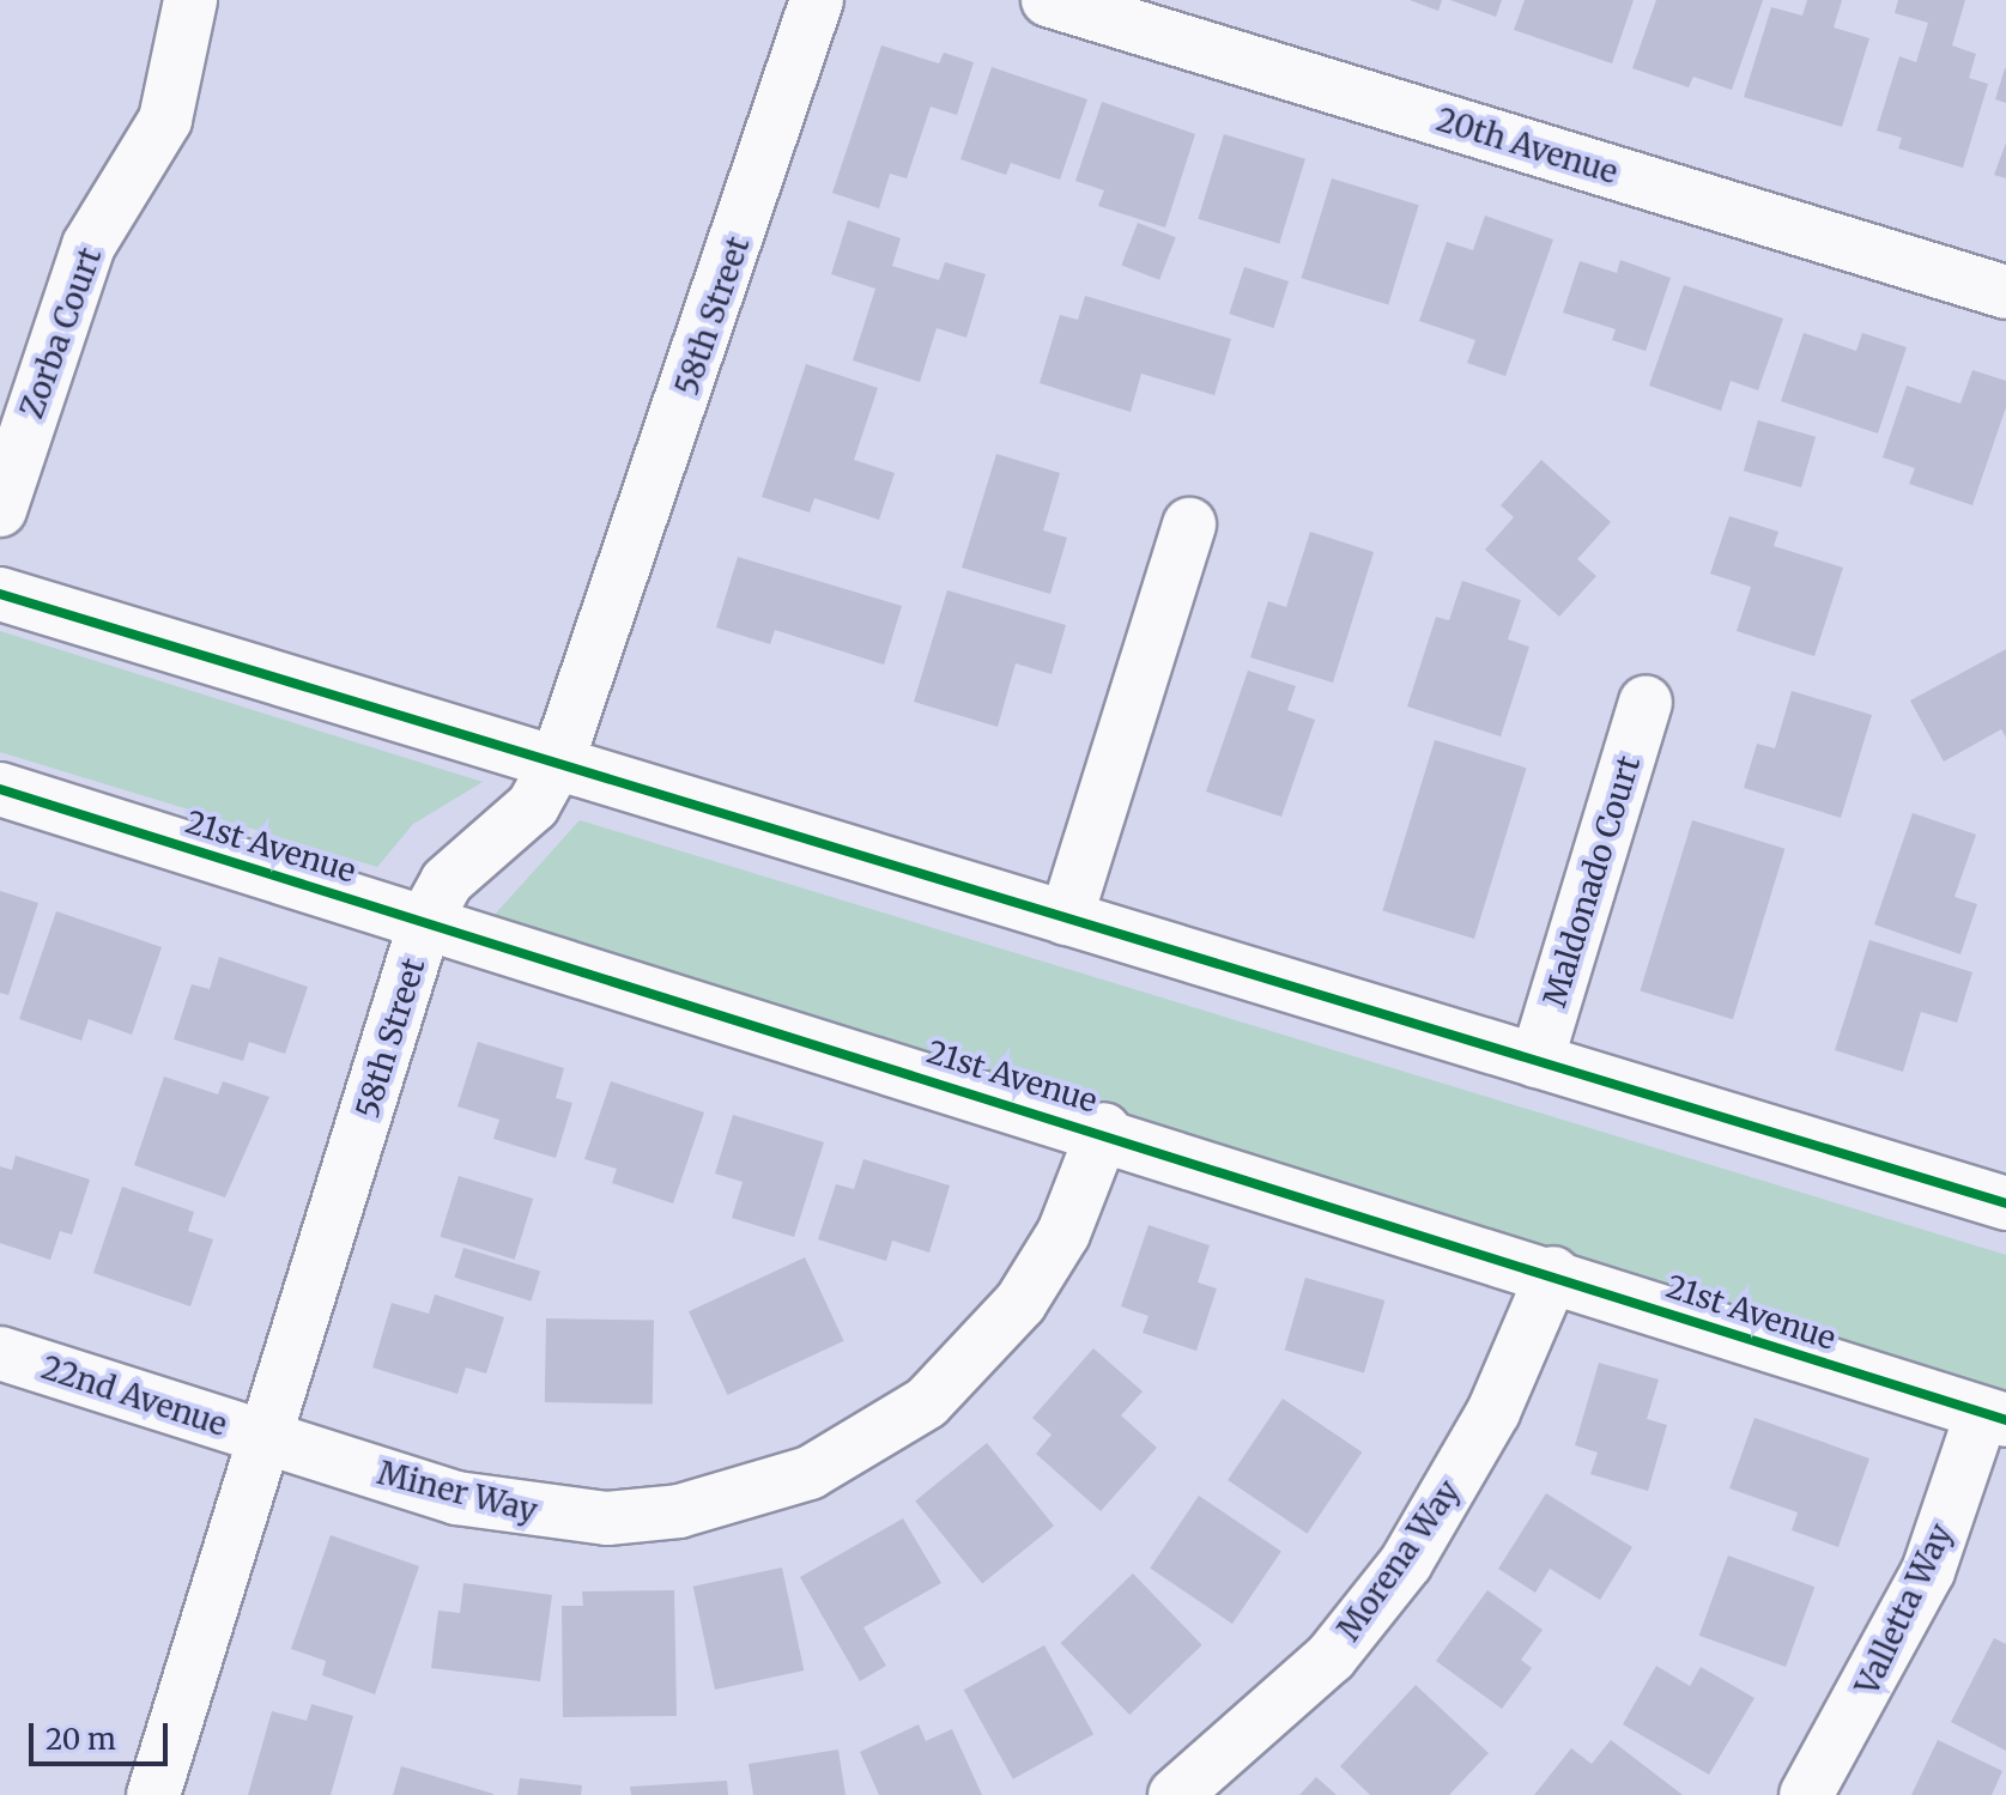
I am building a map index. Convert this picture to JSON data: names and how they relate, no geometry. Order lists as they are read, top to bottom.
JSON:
{
  "streets": {
    "street": [
      "20th Avenue",
      "58th Street",
      "Zorba Court",
      "21st Avenue",
      "Maldonado Court",
      "22nd Avenue",
      "Miner Way",
      "Morena Way",
      "Valletta Way"
    ]
  },
  "crossings": [
    ["58th Street", "21st Avenue"],
    ["58th Street", "22nd Avenue"],
    ["58th Street", "Miner Way"],
    ["21st Avenue", "Miner Way"],
    ["21st Avenue", "Morena Way"],
    ["21st Avenue", "Valletta Way"],
    ["22nd Avenue", "Miner Way"]
  ],
  "scale_bar": "20 m"
}
